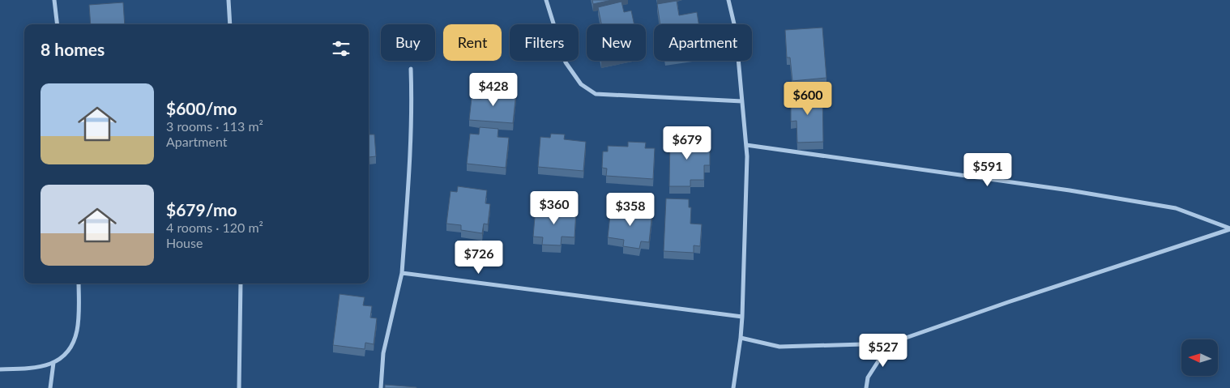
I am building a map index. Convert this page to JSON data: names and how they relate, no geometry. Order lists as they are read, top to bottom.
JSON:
{
  "north": "left",
  "page": {
    "chip": [
      "Buy",
      "Rent",
      "Filters",
      "New",
      "Apartment"
    ],
    "heading": "8 homes",
    "price": [
      "$428",
      "$600",
      "$679",
      "$591",
      "$360",
      "$358",
      "$726",
      "$527"
    ],
    "list": [
      {
        "name": "$600/mo",
        "note": "3 rooms · 113 m² · Apartment"
      },
      {
        "name": "$679/mo",
        "note": "4 rooms · 120 m² · House"
      }
    ]
  }
}
